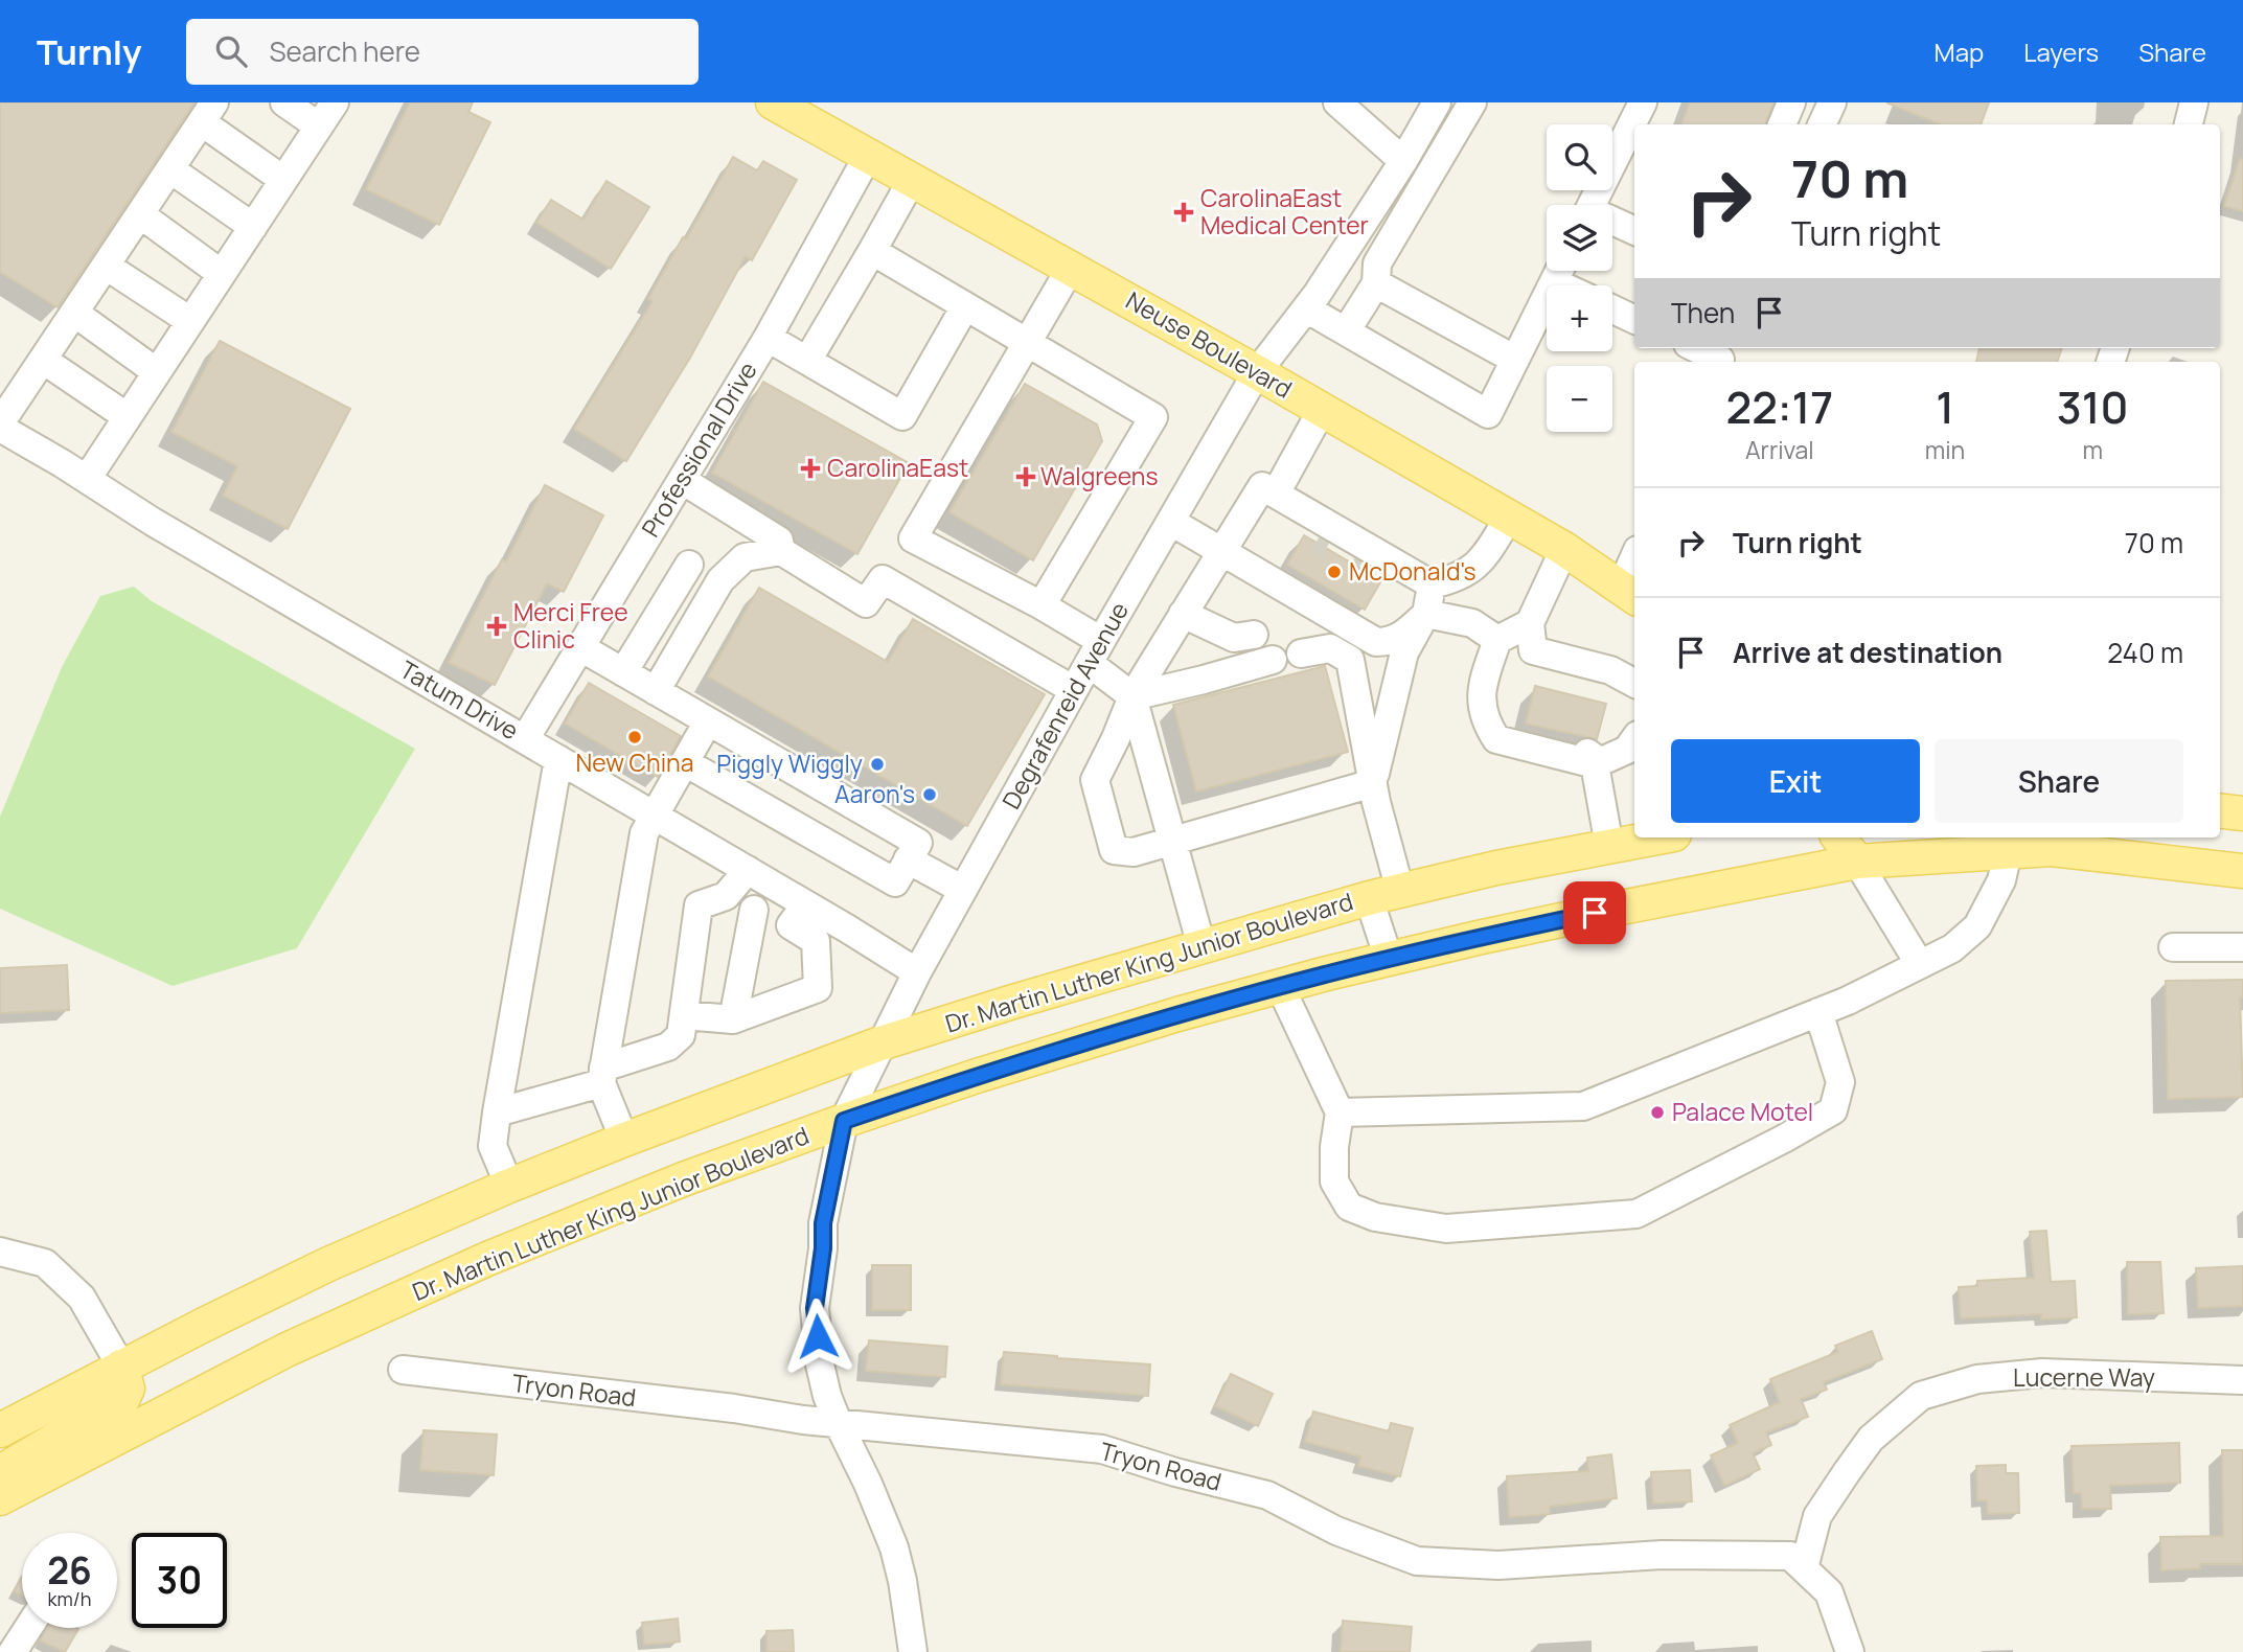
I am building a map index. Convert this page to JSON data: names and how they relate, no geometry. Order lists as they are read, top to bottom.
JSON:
{
  "streets": {
    "main road": ["Neuse Boulevard", "Dr. Martin Luther King Junior Boulevard"],
    "street": [
      "Professional Drive",
      "Tatum Drive",
      "Degrafenreid Avenue",
      "Lucerne Way",
      "Tryon Road"
    ]
  },
  "crossings": [
    ["Neuse Boulevard", "Professional Drive"],
    ["Neuse Boulevard", "Degrafenreid Avenue"],
    ["Professional Drive", "Tatum Drive"],
    ["Tatum Drive", "Degrafenreid Avenue"],
    ["Degrafenreid Avenue", "Dr. Martin Luther King Junior Boulevard"],
    ["Degrafenreid Avenue", "Tryon Road"],
    ["Lucerne Way", "Tryon Road"]
  ],
  "places": {
    "health": [
      "CarolinaEast Medical Center",
      "CarolinaEast",
      "Walgreens",
      "Merci Free Clinic"
    ],
    "other": [
      "McDonald's",
      "New China",
      "Piggly Wiggly",
      "Aaron's",
      "Palace Motel"
    ]
  },
  "page": {
    "header": "Turnly",
    "search": "Search here",
    "nav": ["Map", "Layers", "Share"],
    "map_buttons": ["+", "−"],
    "turn": ["70 m", "Turn right"],
    "then": "Then",
    "eta": [
      "22:17",
      "Arrival",
      "1",
      "min",
      "310",
      "m"
    ],
    "list": [
      {
        "name": "Turn right",
        "value": "70 m"
      },
      {
        "name": "Arrive at destination",
        "value": "240 m"
      }
    ],
    "buttons": ["Exit", "Share"],
    "speed": "26 km/h",
    "limit": "30"
  }
}
